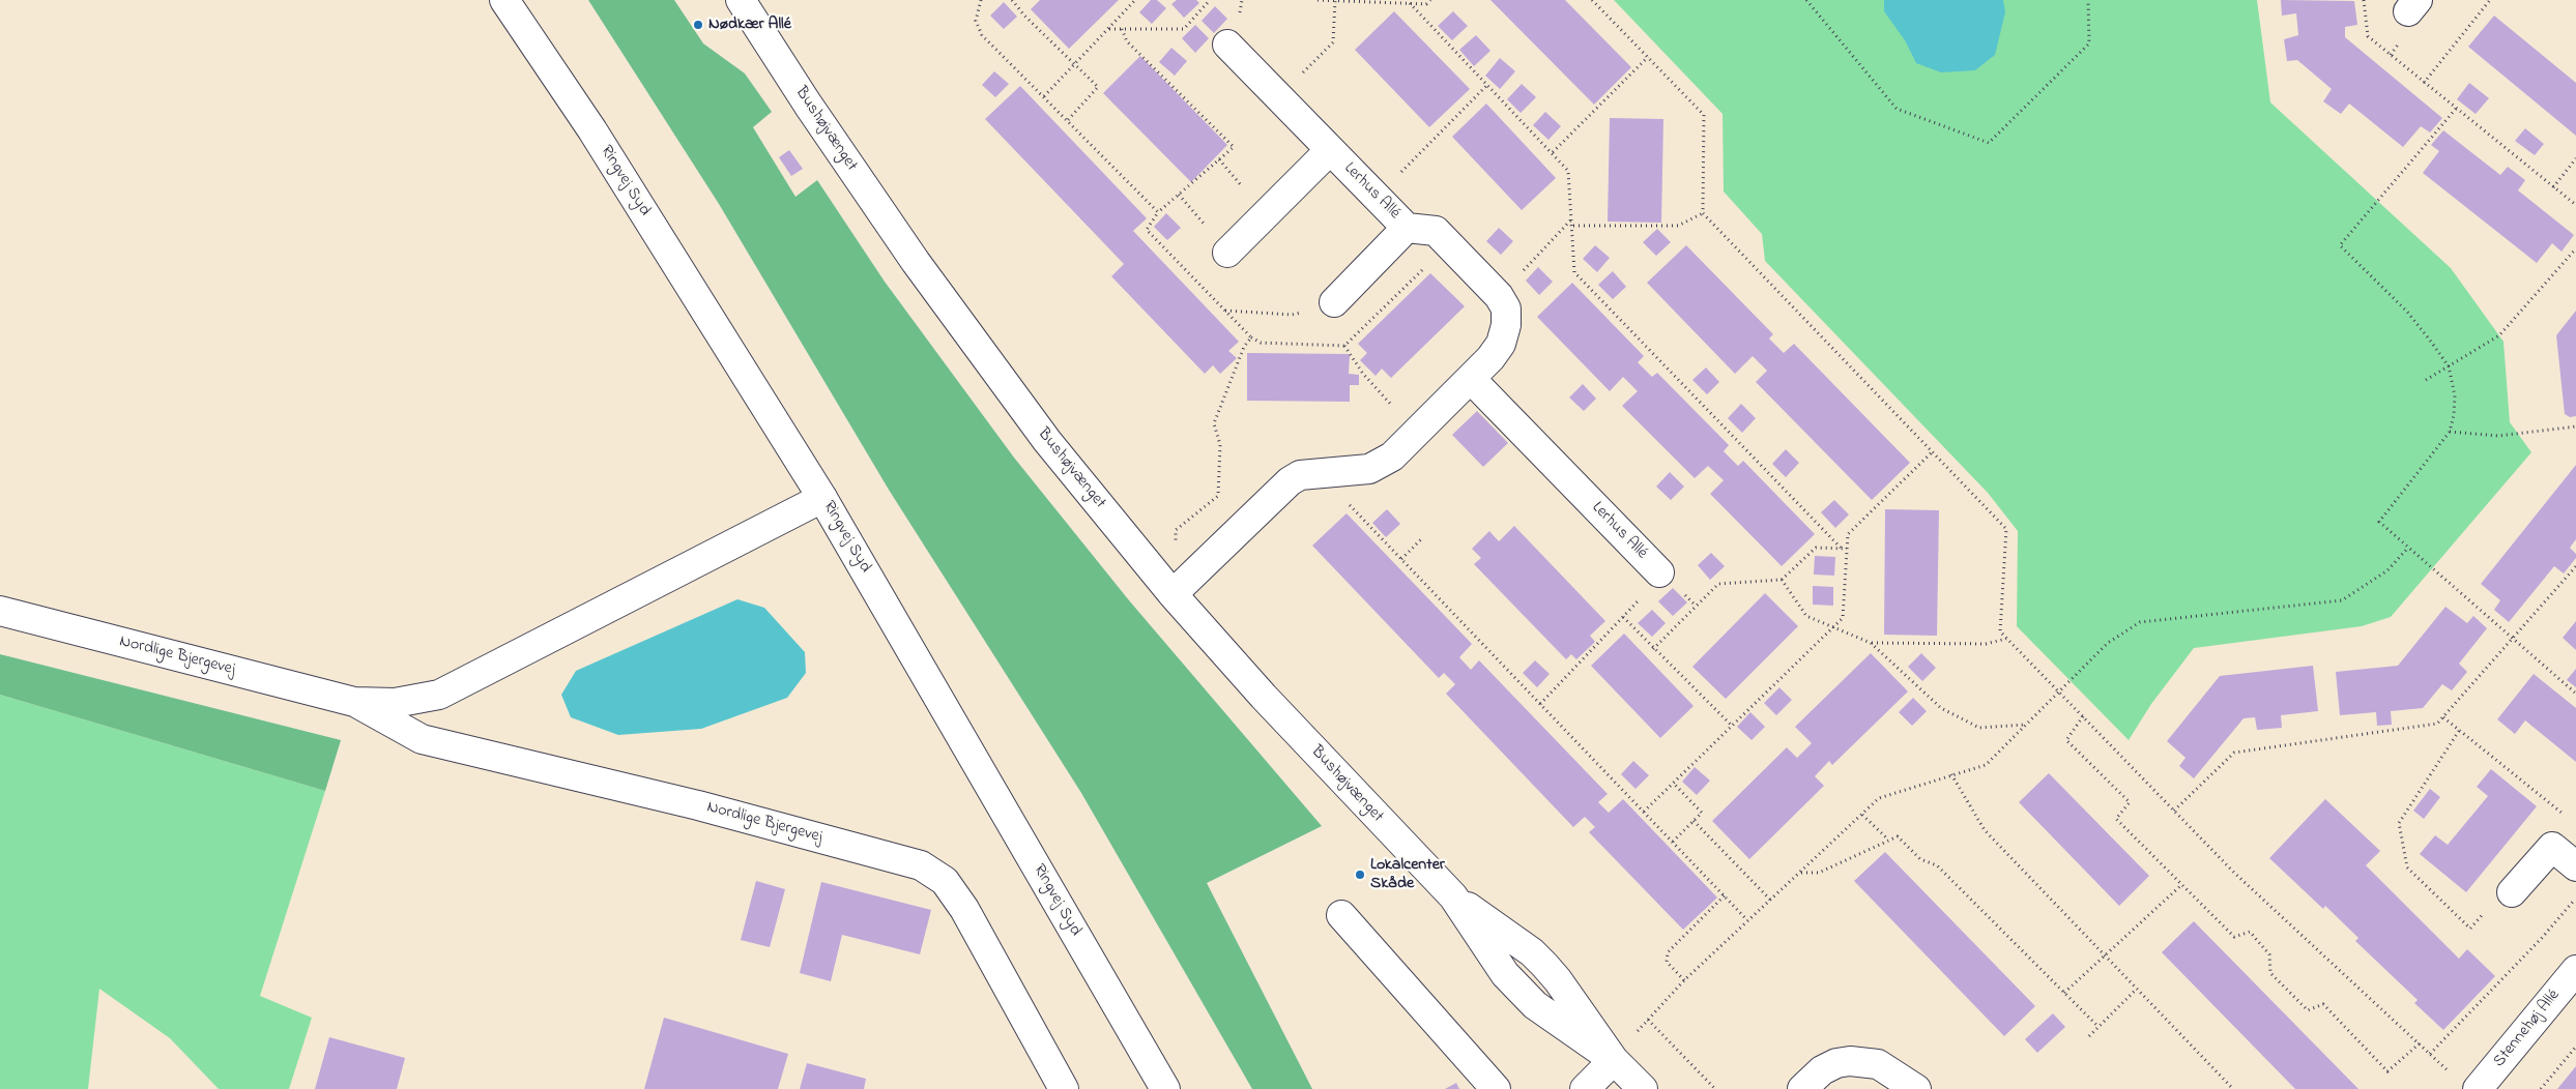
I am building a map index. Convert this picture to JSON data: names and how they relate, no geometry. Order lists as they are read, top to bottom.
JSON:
{
  "streets": {
    "street": [
      "Bushøjvænget",
      "Ringvej Syd",
      "Lerhus Allé",
      "Nordlige Bjergevej",
      "Stennehøj Allé"
    ]
  },
  "crossings": [
    ["Bushøjvænget", "Lerhus Allé"],
    ["Ringvej Syd", "Nordlige Bjergevej"]
  ],
  "places": ["Nødkær Allé", "Lokalcenter Skåde"]
}
